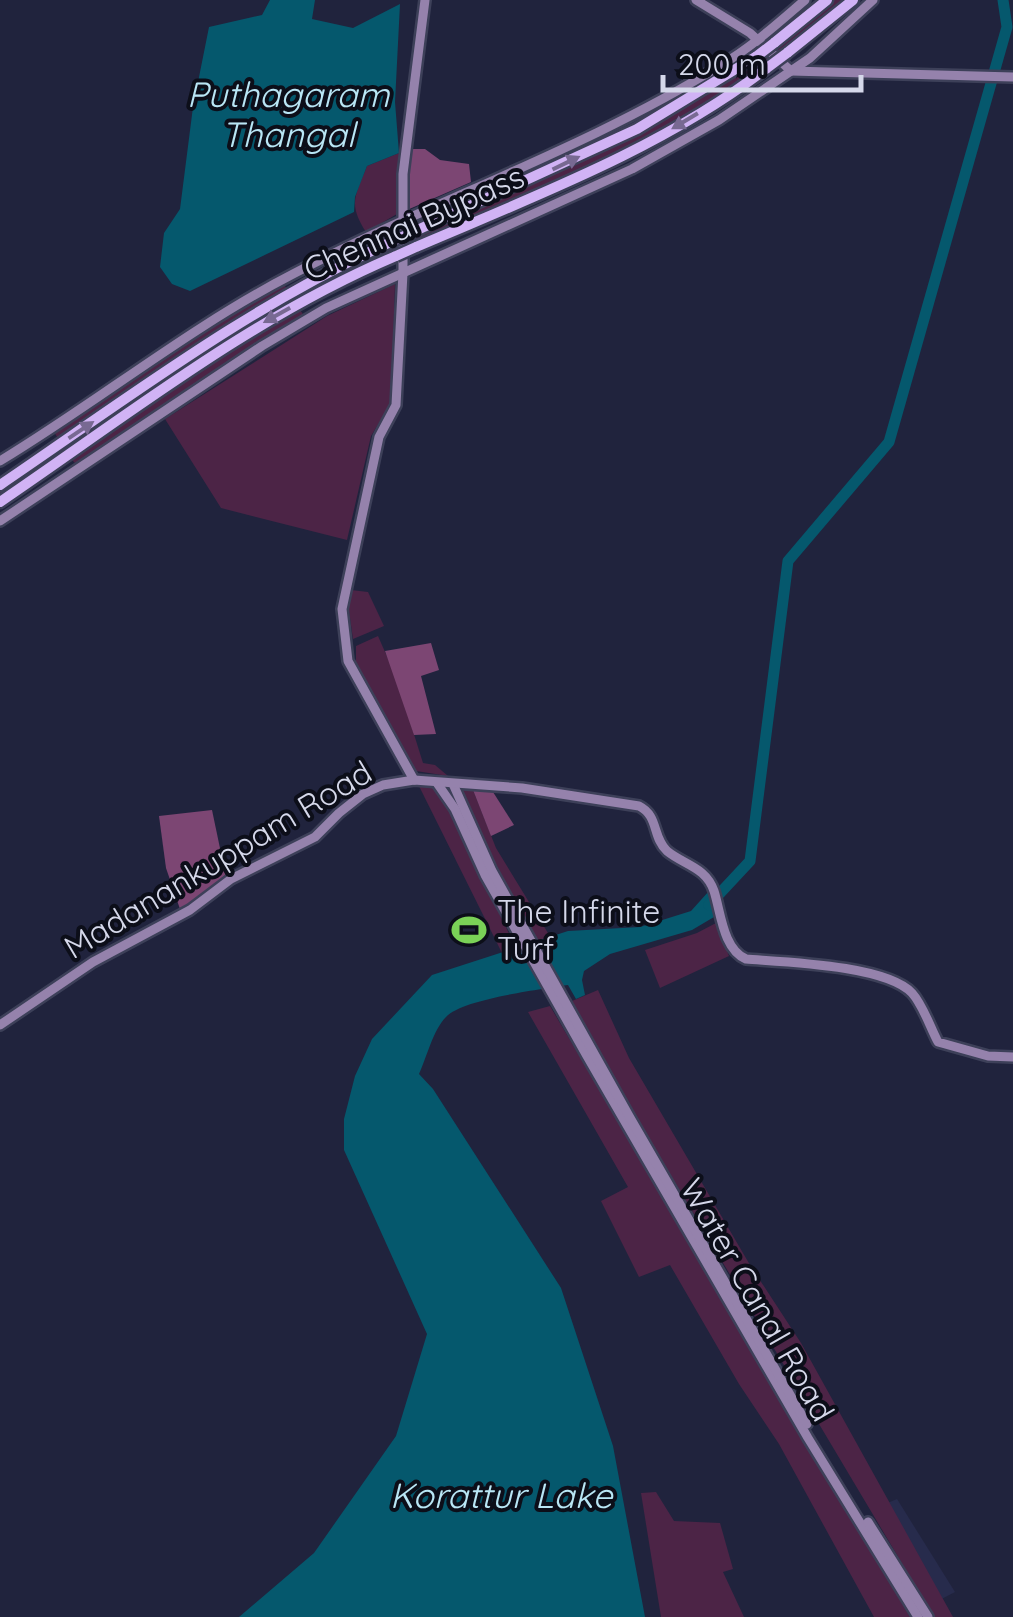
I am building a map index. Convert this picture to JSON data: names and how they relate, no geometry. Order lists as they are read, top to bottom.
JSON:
{
  "streets": {
    "highway": ["Chennai Bypass"],
    "main road": ["Madanankuppam Road", "Water Canal Road"]
  },
  "water": ["Puthagaram Thangal", "Korattur Lake"],
  "places": {
    "sports": ["The Infinite Turf"]
  },
  "scale_bar": "200 m"
}
